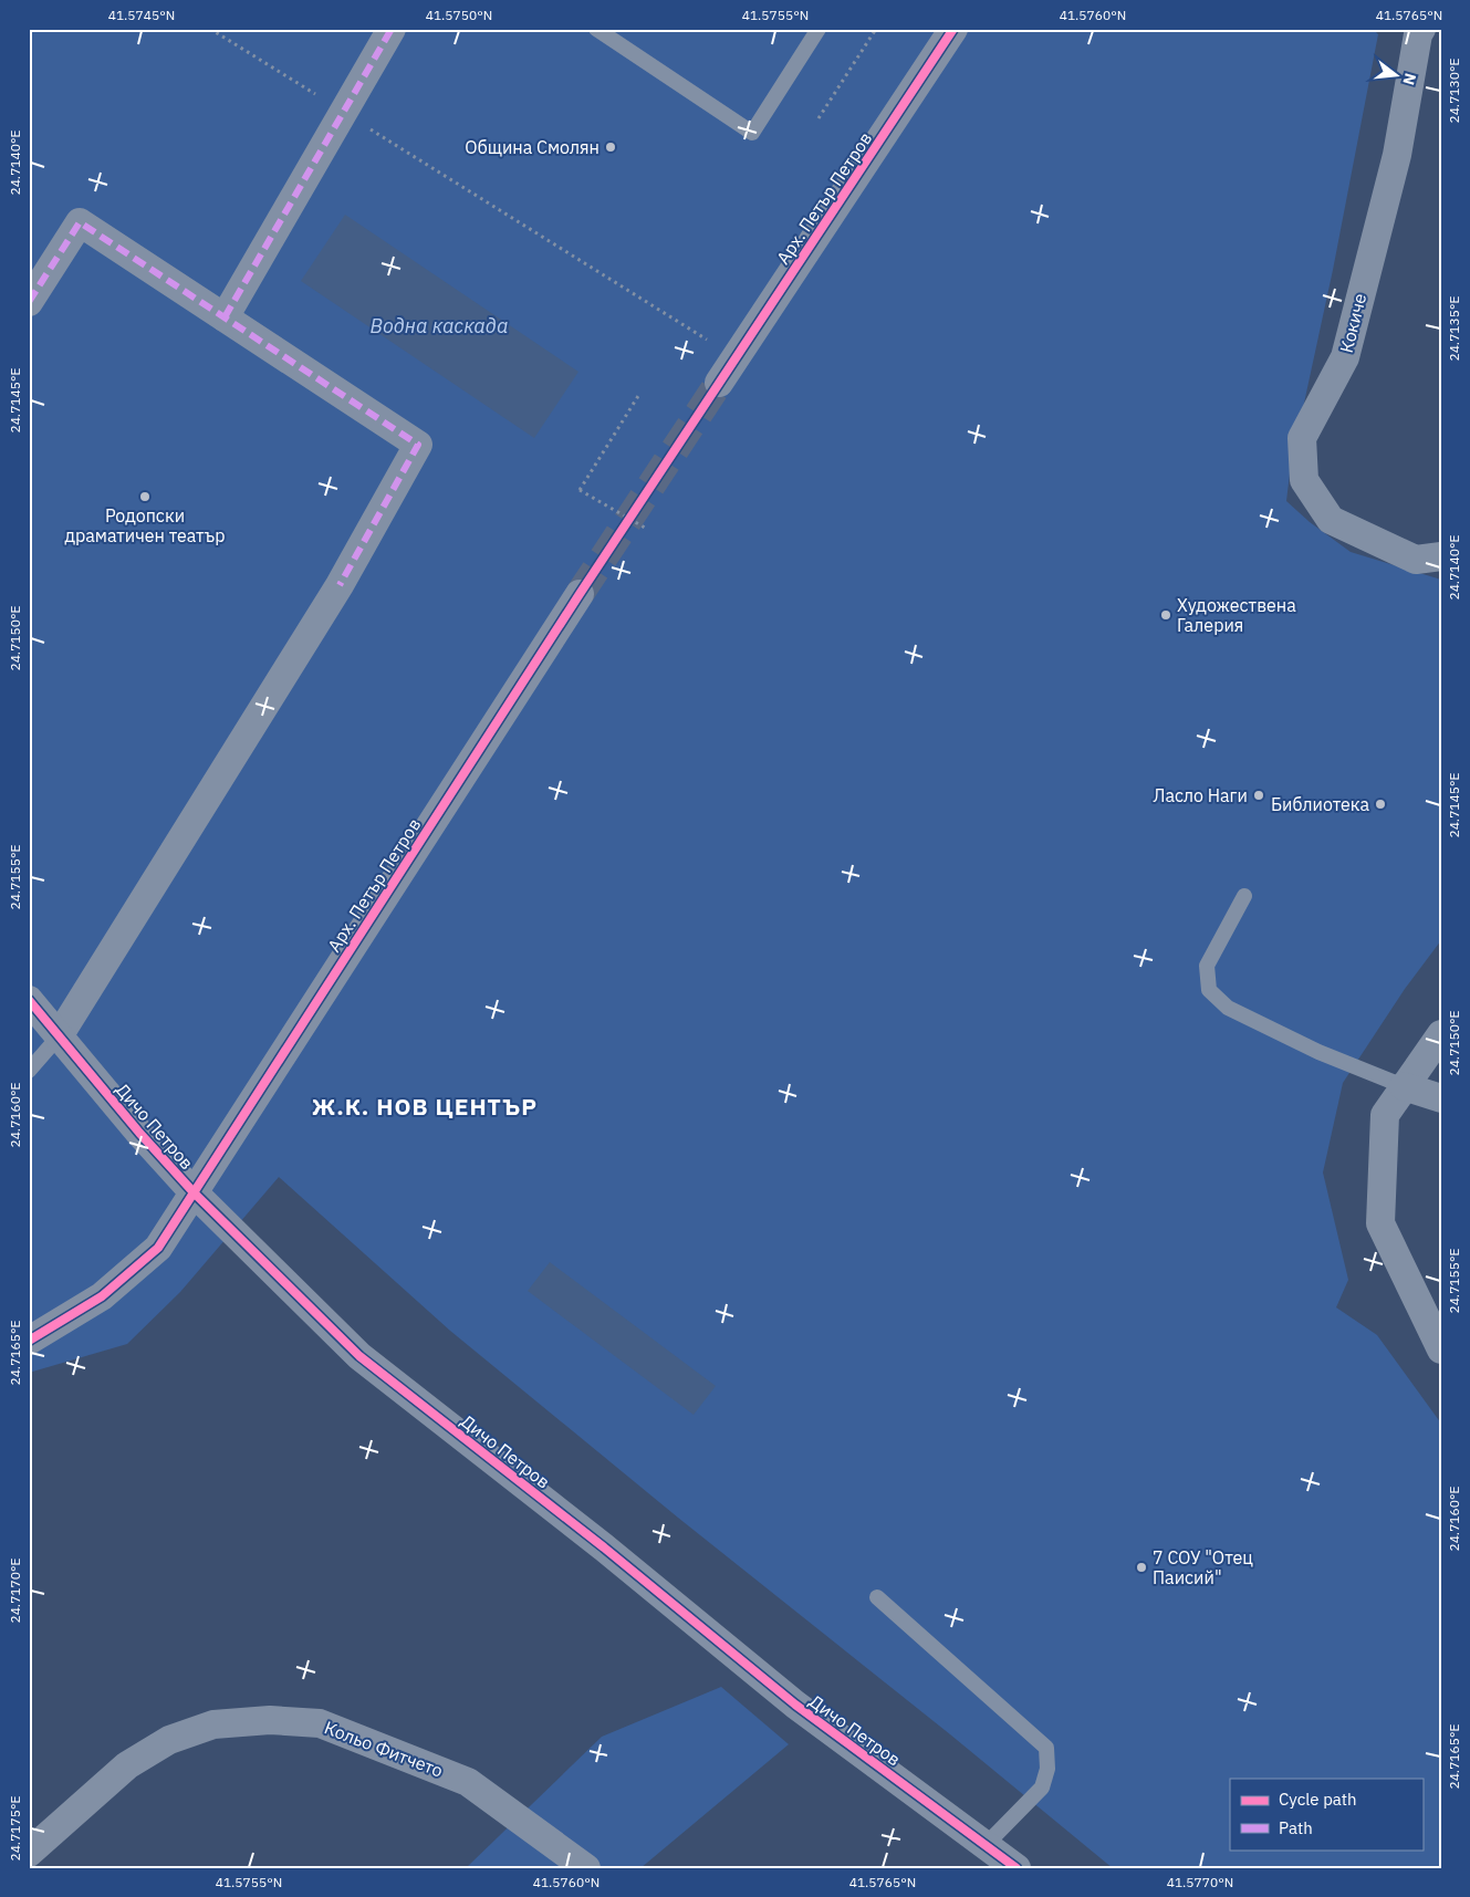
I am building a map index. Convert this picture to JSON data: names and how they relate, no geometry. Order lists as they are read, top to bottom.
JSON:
{
  "streets": {
    "street": [
      "Арх. Петър Петров",
      "Кокиче",
      "Дичо Петров",
      "Кольо Фитчето"
    ]
  },
  "crossings": [
    ["Арх. Петър Петров", "Дичо Петров"]
  ],
  "districts": ["Ж.К. НОВ ЦЕНТЪР"],
  "water": ["Водна каскада"],
  "places": [
    "Община Смолян",
    "Родопски драматичен театър",
    "Художествена Галерия",
    "Ласло Наги",
    "Библиотека",
    "7 СОУ \"Отец Паисий\""
  ],
  "legend": ["Cycle path", "Path"],
  "north": "right",
  "coordinates": [
    "41.5745°N",
    "41.5750°N",
    "41.5755°N",
    "41.5760°N",
    "41.5765°N",
    "24.7130°E",
    "24.7140°E",
    "24.7135°E",
    "24.7145°E",
    "24.7150°E",
    "24.7155°E",
    "24.7160°E",
    "24.7165°E",
    "24.7170°E",
    "24.7175°E",
    "41.5770°N"
  ]
}
